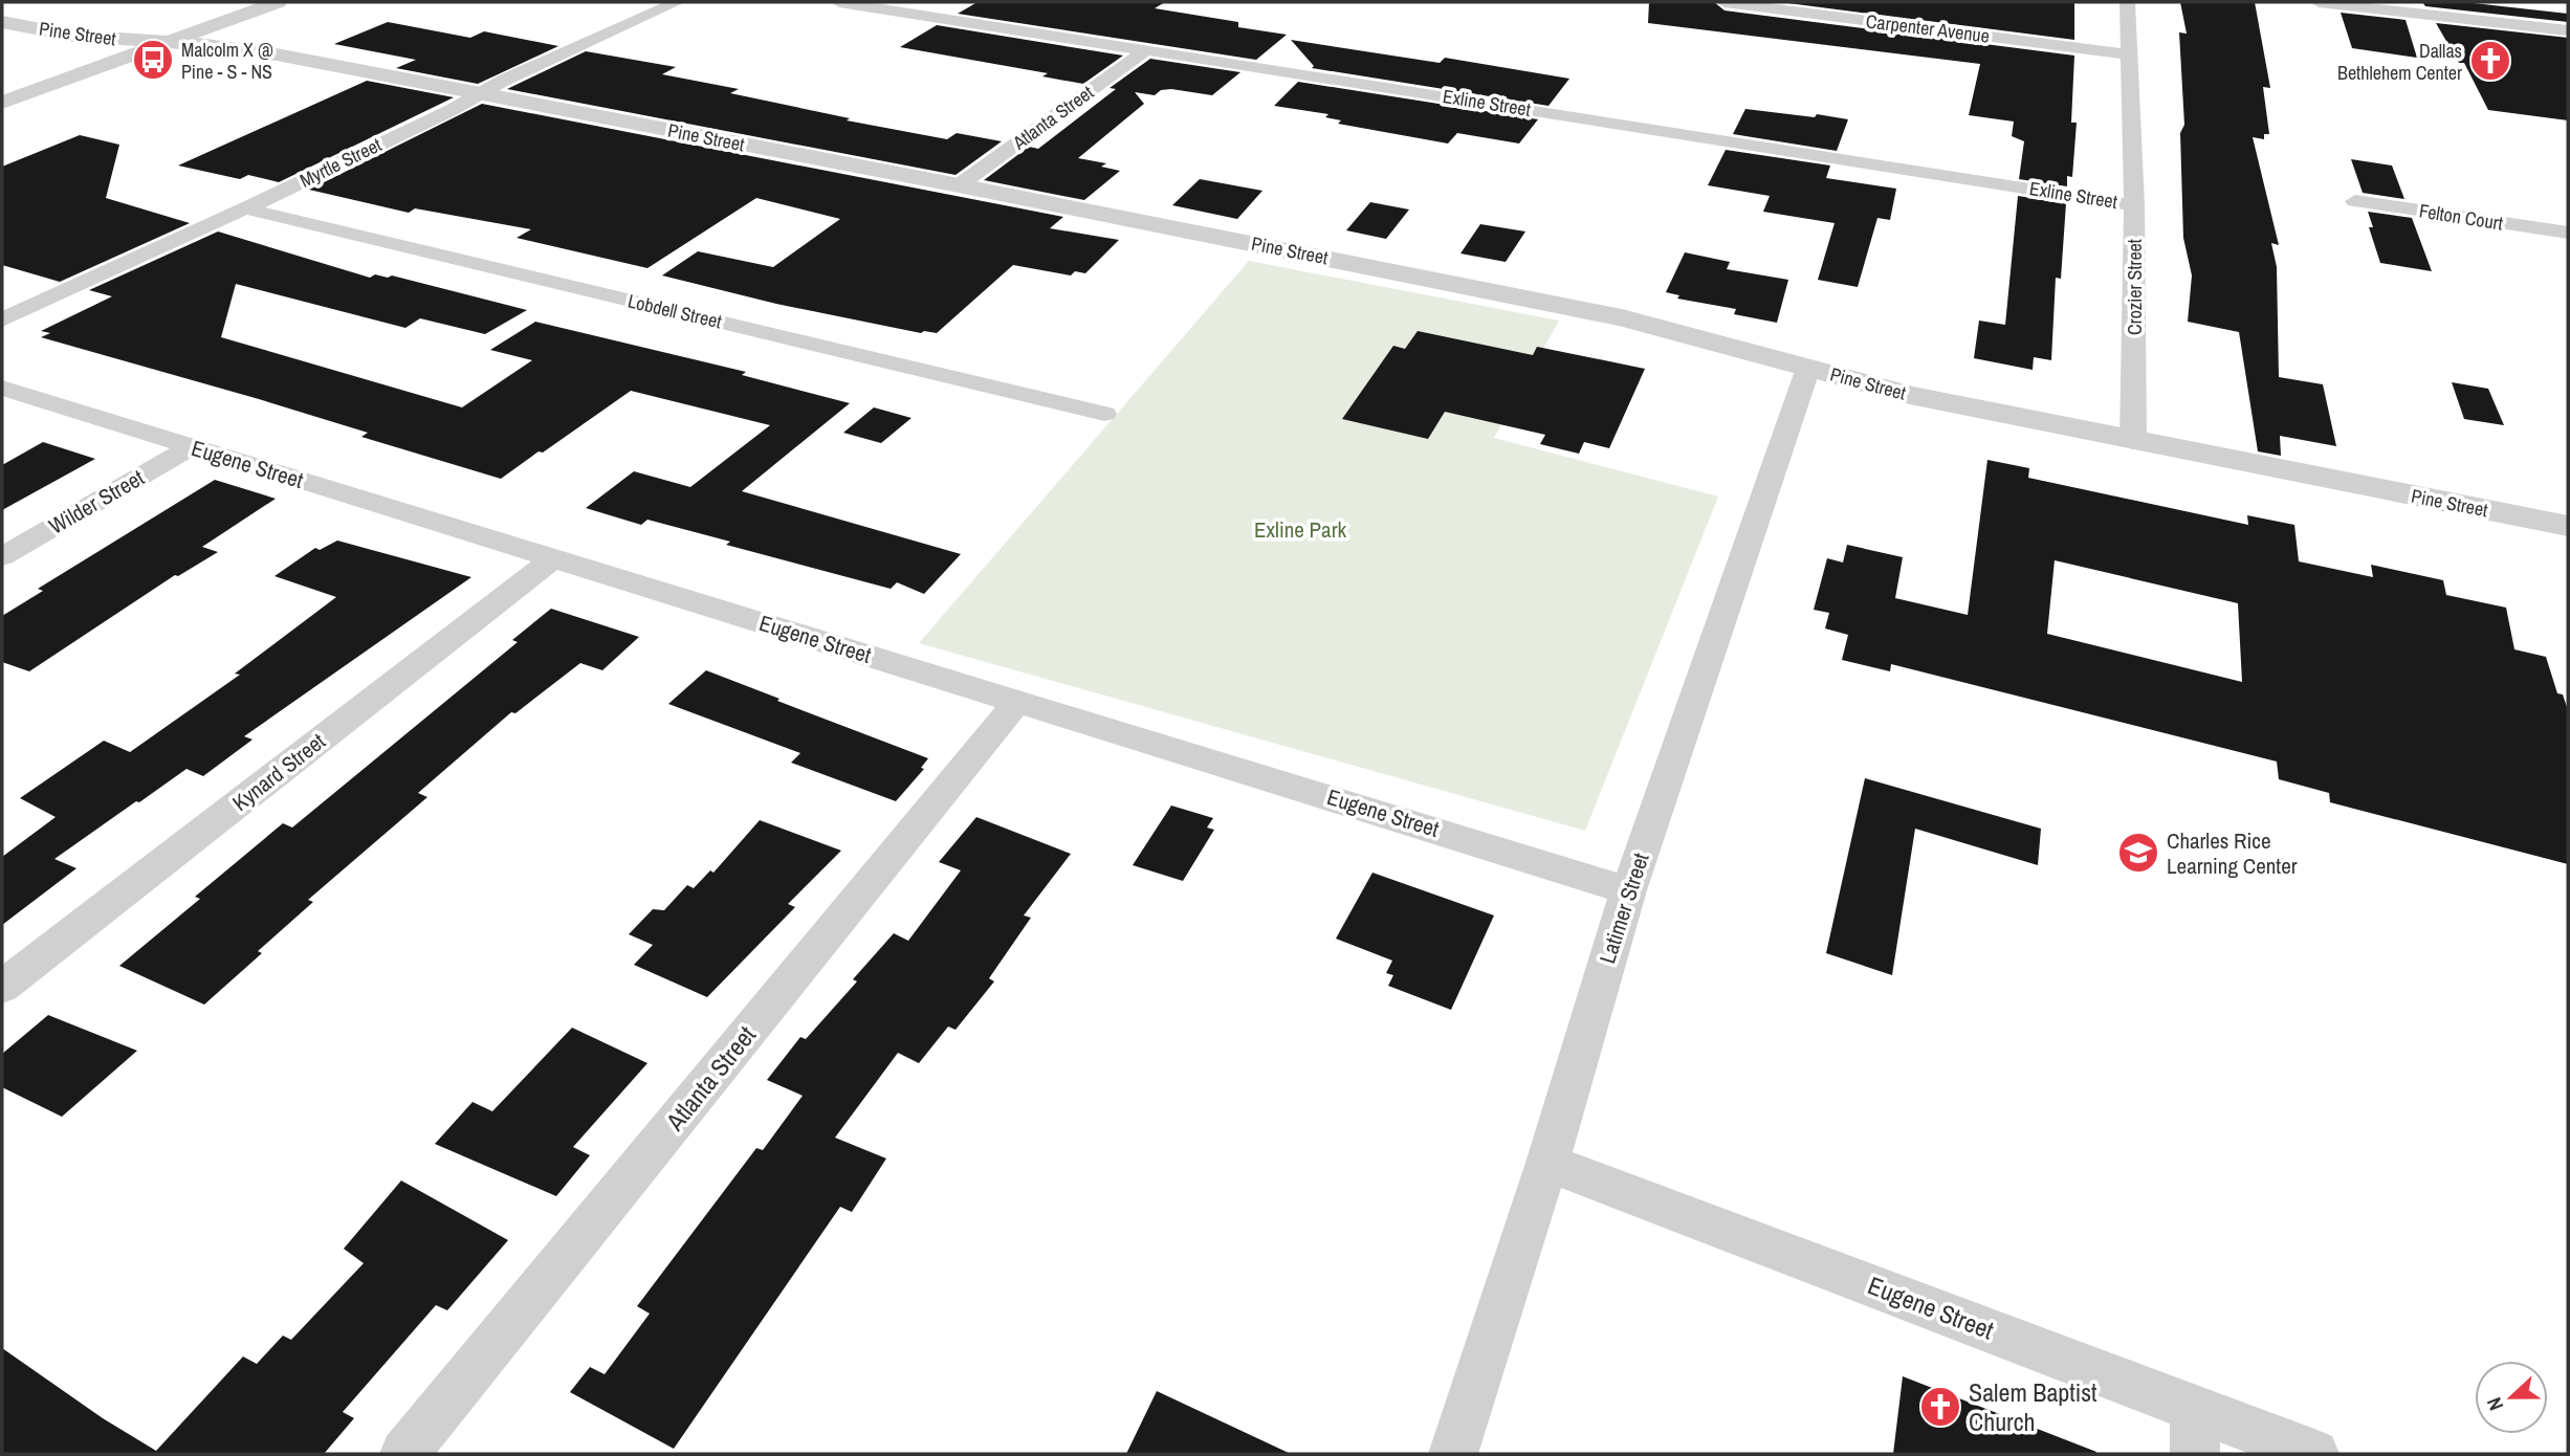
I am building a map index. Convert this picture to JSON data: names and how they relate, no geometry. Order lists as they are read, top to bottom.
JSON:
{
  "streets": {
    "street": [
      "Carpenter Avenue",
      "Pine Street",
      "Exline Street",
      "Atlanta Street",
      "Myrtle Street",
      "Felton Court",
      "Crozier Street",
      "Lobdell Street",
      "Eugene Street",
      "Wilder Street",
      "Kynard Street",
      "Latimer Street"
    ]
  },
  "crossings": [
    ["Carpenter Avenue", "Crozier Street"],
    ["Pine Street", "Atlanta Street"],
    ["Pine Street", "Myrtle Street"],
    ["Pine Street", "Crozier Street"],
    ["Pine Street", "Latimer Street"],
    ["Exline Street", "Atlanta Street"],
    ["Exline Street", "Crozier Street"],
    ["Atlanta Street", "Eugene Street"],
    ["Myrtle Street", "Lobdell Street"],
    ["Eugene Street", "Wilder Street"],
    ["Eugene Street", "Kynard Street"],
    ["Eugene Street", "Latimer Street"]
  ],
  "parks": ["Exline Park"],
  "places": {
    "bus stop": ["Malcolm X @ Pine - S - NS"],
    "church": ["Dallas Bethlehem Center", "Salem Baptist Church"],
    "school or university": ["Charles Rice Learning Center"]
  },
  "north": "left"
}
